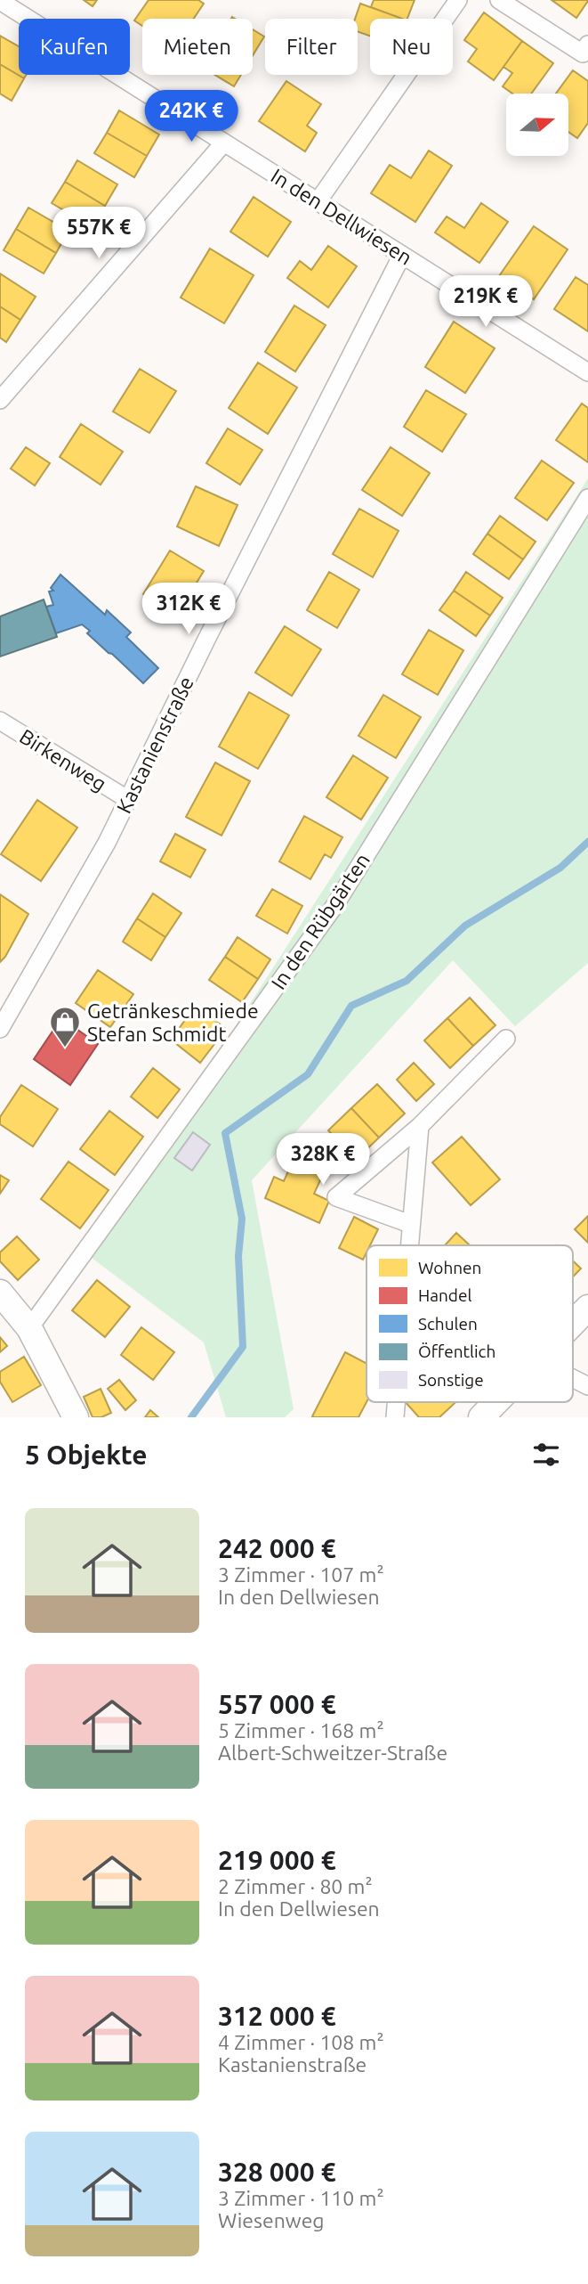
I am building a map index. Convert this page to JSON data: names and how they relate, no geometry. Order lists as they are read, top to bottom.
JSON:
{
  "streets": {
    "street": [
      "In den Dellwiesen",
      "Kastanienstraße",
      "Birkenweg",
      "In den Rübgärten"
    ]
  },
  "crossings": [
    ["In den Dellwiesen", "Kastanienstraße"],
    ["Kastanienstraße", "Birkenweg"]
  ],
  "places": {
    "shop": ["Getränkeschmiede Stefan Schmidt"]
  },
  "legend": [
    "Wohnen",
    "Handel",
    "Schulen",
    "Öffentlich",
    "Sonstige"
  ],
  "north": "right",
  "page": {
    "chip": [
      "Kaufen",
      "Mieten",
      "Filter",
      "Neu"
    ],
    "price": [
      "242K €",
      "557K €",
      "219K €",
      "312K €",
      "328K €"
    ],
    "heading": "5 Objekte",
    "list": [
      {
        "name": "242 000 €",
        "note": "3 Zimmer · 107 m² · In den Dellwiesen"
      },
      {
        "name": "557 000 €",
        "note": "5 Zimmer · 168 m² · Albert-Schweitzer-Straße"
      },
      {
        "name": "219 000 €",
        "note": "2 Zimmer · 80 m² · In den Dellwiesen"
      },
      {
        "name": "312 000 €",
        "note": "4 Zimmer · 108 m² · Kastanienstraße"
      },
      {
        "name": "328 000 €",
        "note": "3 Zimmer · 110 m² · Wiesenweg"
      }
    ]
  }
}
